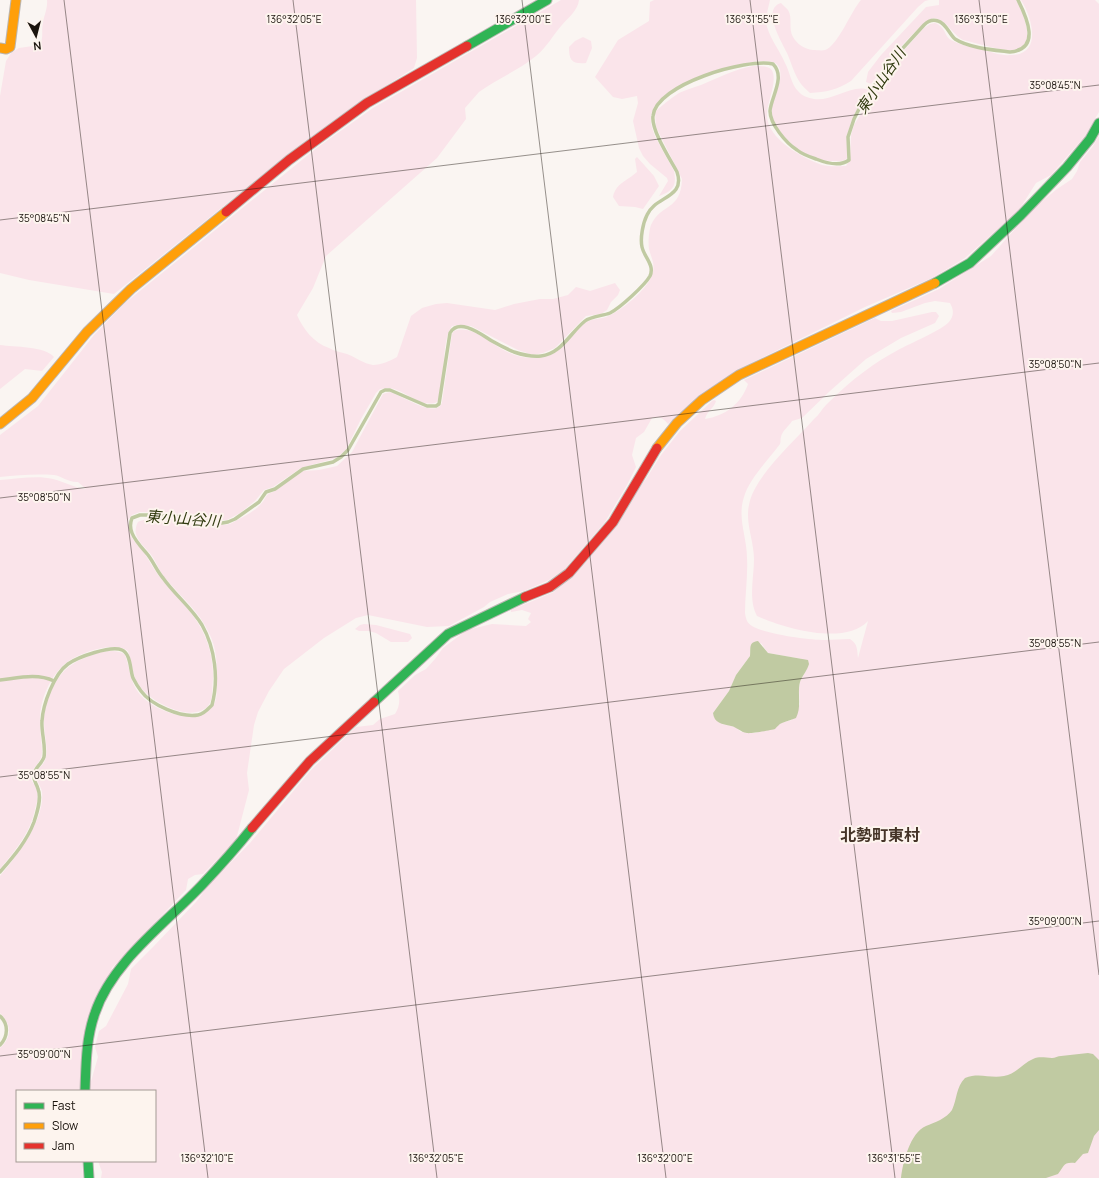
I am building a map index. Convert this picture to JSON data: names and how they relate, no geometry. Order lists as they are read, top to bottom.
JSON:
{
  "districts": ["北勢町東村"],
  "water": ["東小山谷川"],
  "legend": ["Fast", "Slow", "Jam"],
  "north": "bottom",
  "coordinates": [
    "136°32'00\"E",
    "136°32'05\"E",
    "136°31'55\"E",
    "136°31'50\"E",
    "35°08'45\"N",
    "35°08'50\"N",
    "35°08'55\"N",
    "35°09'00\"N",
    "136°32'10\"E"
  ]
}
